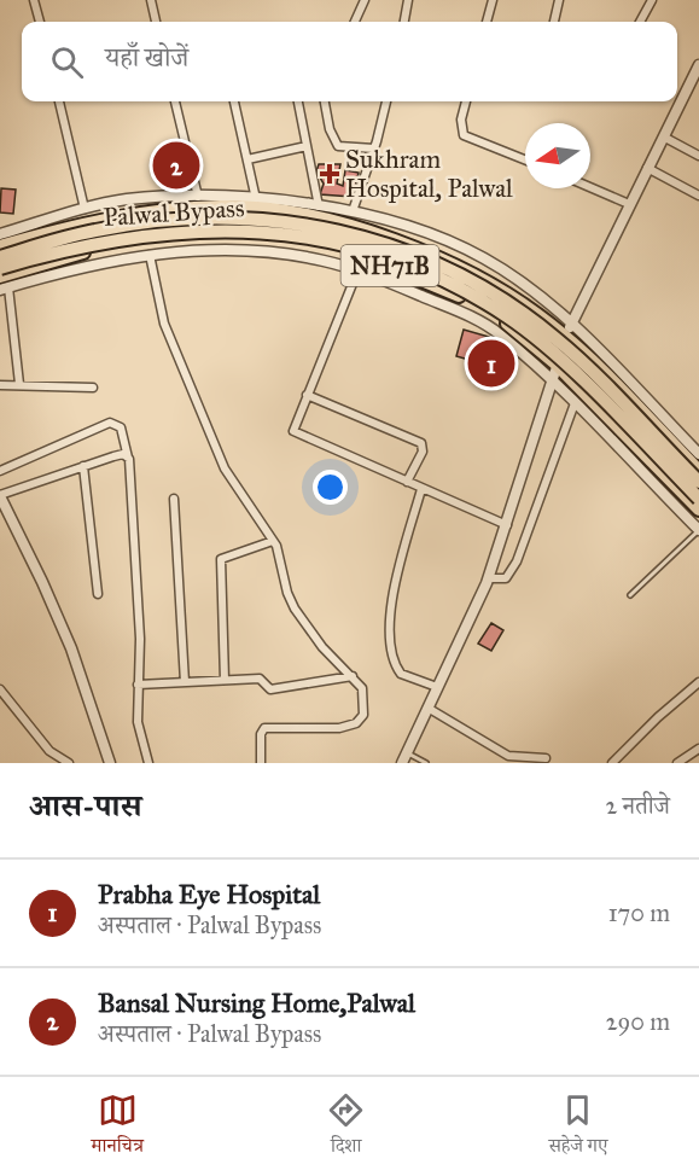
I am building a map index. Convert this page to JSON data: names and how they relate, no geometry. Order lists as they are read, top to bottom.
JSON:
{
  "streets": {
    "highway": ["Palwal Bypass", "NH71B"]
  },
  "places": {
    "health": ["Sukhram Hospital, Palwal"]
  },
  "north": "left",
  "page": {
    "search": "यहाँ खोजें",
    "pins": ["2", "1"],
    "heading": ["आस-पास", "2 नतीजे"],
    "list": [
      {
        "mark": "1",
        "name": "Prabha Eye Hospital",
        "note": "अस्पताल · Palwal Bypass",
        "value": "170 m"
      },
      {
        "mark": "2",
        "name": "Bansal Nursing Home,Palwal",
        "note": "अस्पताल · Palwal Bypass",
        "value": "290 m"
      }
    ],
    "nav": ["मानचित्र", "दिशा", "सहेजे गए"]
  }
}
